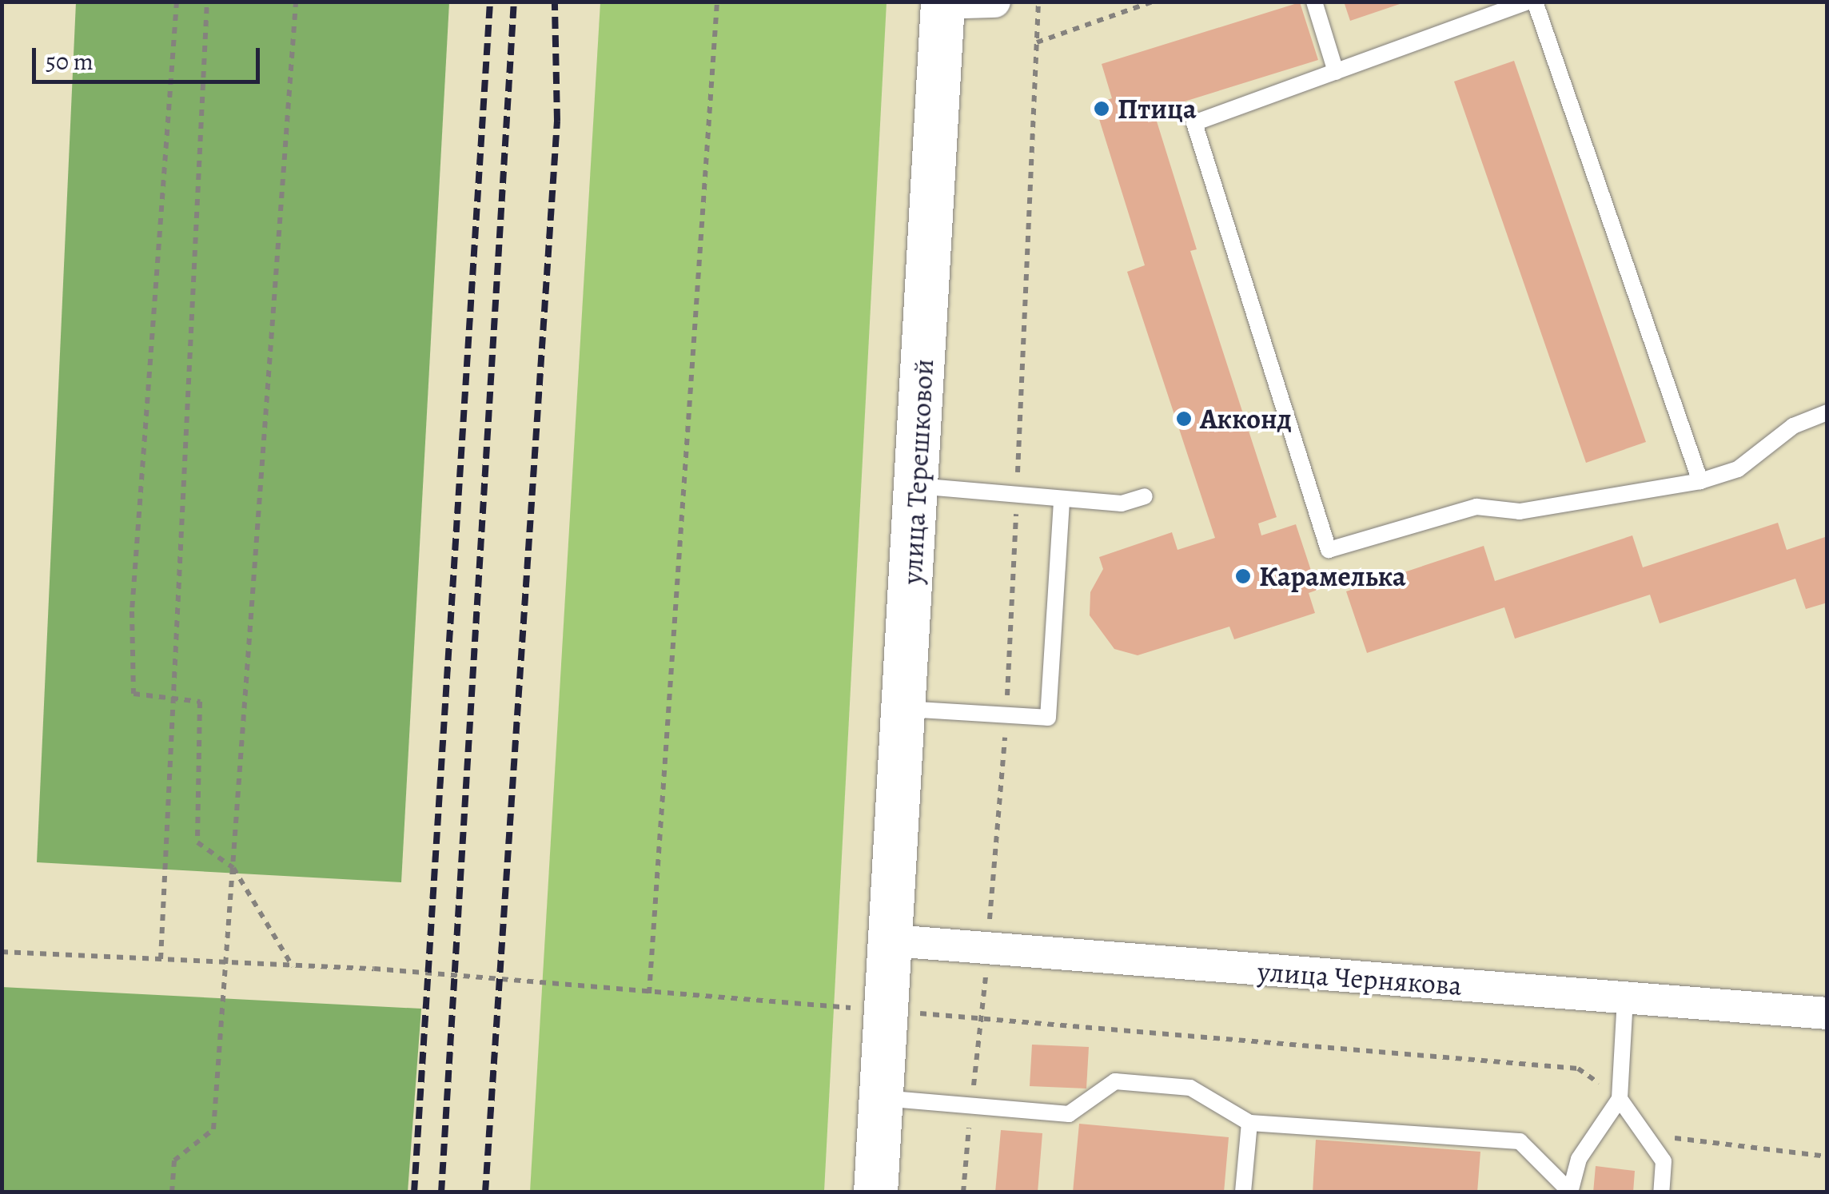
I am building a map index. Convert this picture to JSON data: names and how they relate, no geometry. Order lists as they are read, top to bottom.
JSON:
{
  "streets": {
    "main road": ["улица Терешковой"],
    "street": ["улица Чернякова"]
  },
  "crossings": [
    ["улица Терешковой", "улица Чернякова"]
  ],
  "places": ["Птица", "Акконд", "Карамелька"],
  "scale_bar": "50 m"
}
